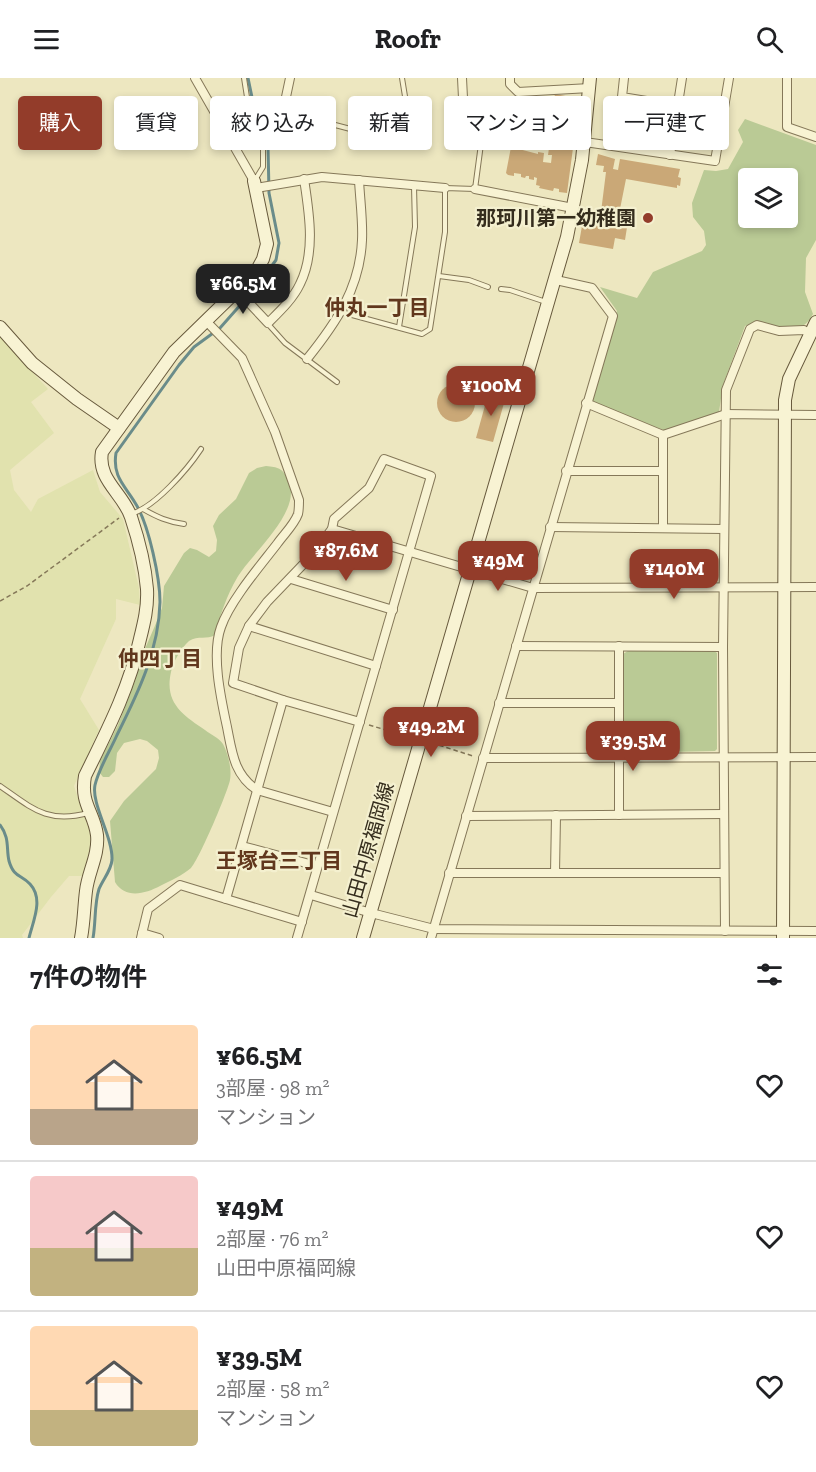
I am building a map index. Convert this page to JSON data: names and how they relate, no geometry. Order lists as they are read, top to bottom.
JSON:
{
  "streets": {
    "street": ["山田中原福岡線"]
  },
  "districts": ["仲丸一丁目", "仲四丁目", "王塚台三丁目"],
  "places": ["那珂川第一幼稚園"],
  "page": {
    "header": "Roofr",
    "chip": [
      "購入",
      "賃貸",
      "絞り込み",
      "新着",
      "マンション",
      "一戸建て"
    ],
    "price": [
      "¥66.5M",
      "¥100M",
      "¥87.6M",
      "¥49M",
      "¥140M",
      "¥49.2M",
      "¥39.5M"
    ],
    "heading": "7件の物件",
    "list": [
      {
        "name": "¥66.5M",
        "note": "3部屋 · 98 m² · マンション"
      },
      {
        "name": "¥49M",
        "note": "2部屋 · 76 m² · 山田中原福岡線"
      },
      {
        "name": "¥39.5M",
        "note": "2部屋 · 58 m² · マンション"
      }
    ]
  }
}
